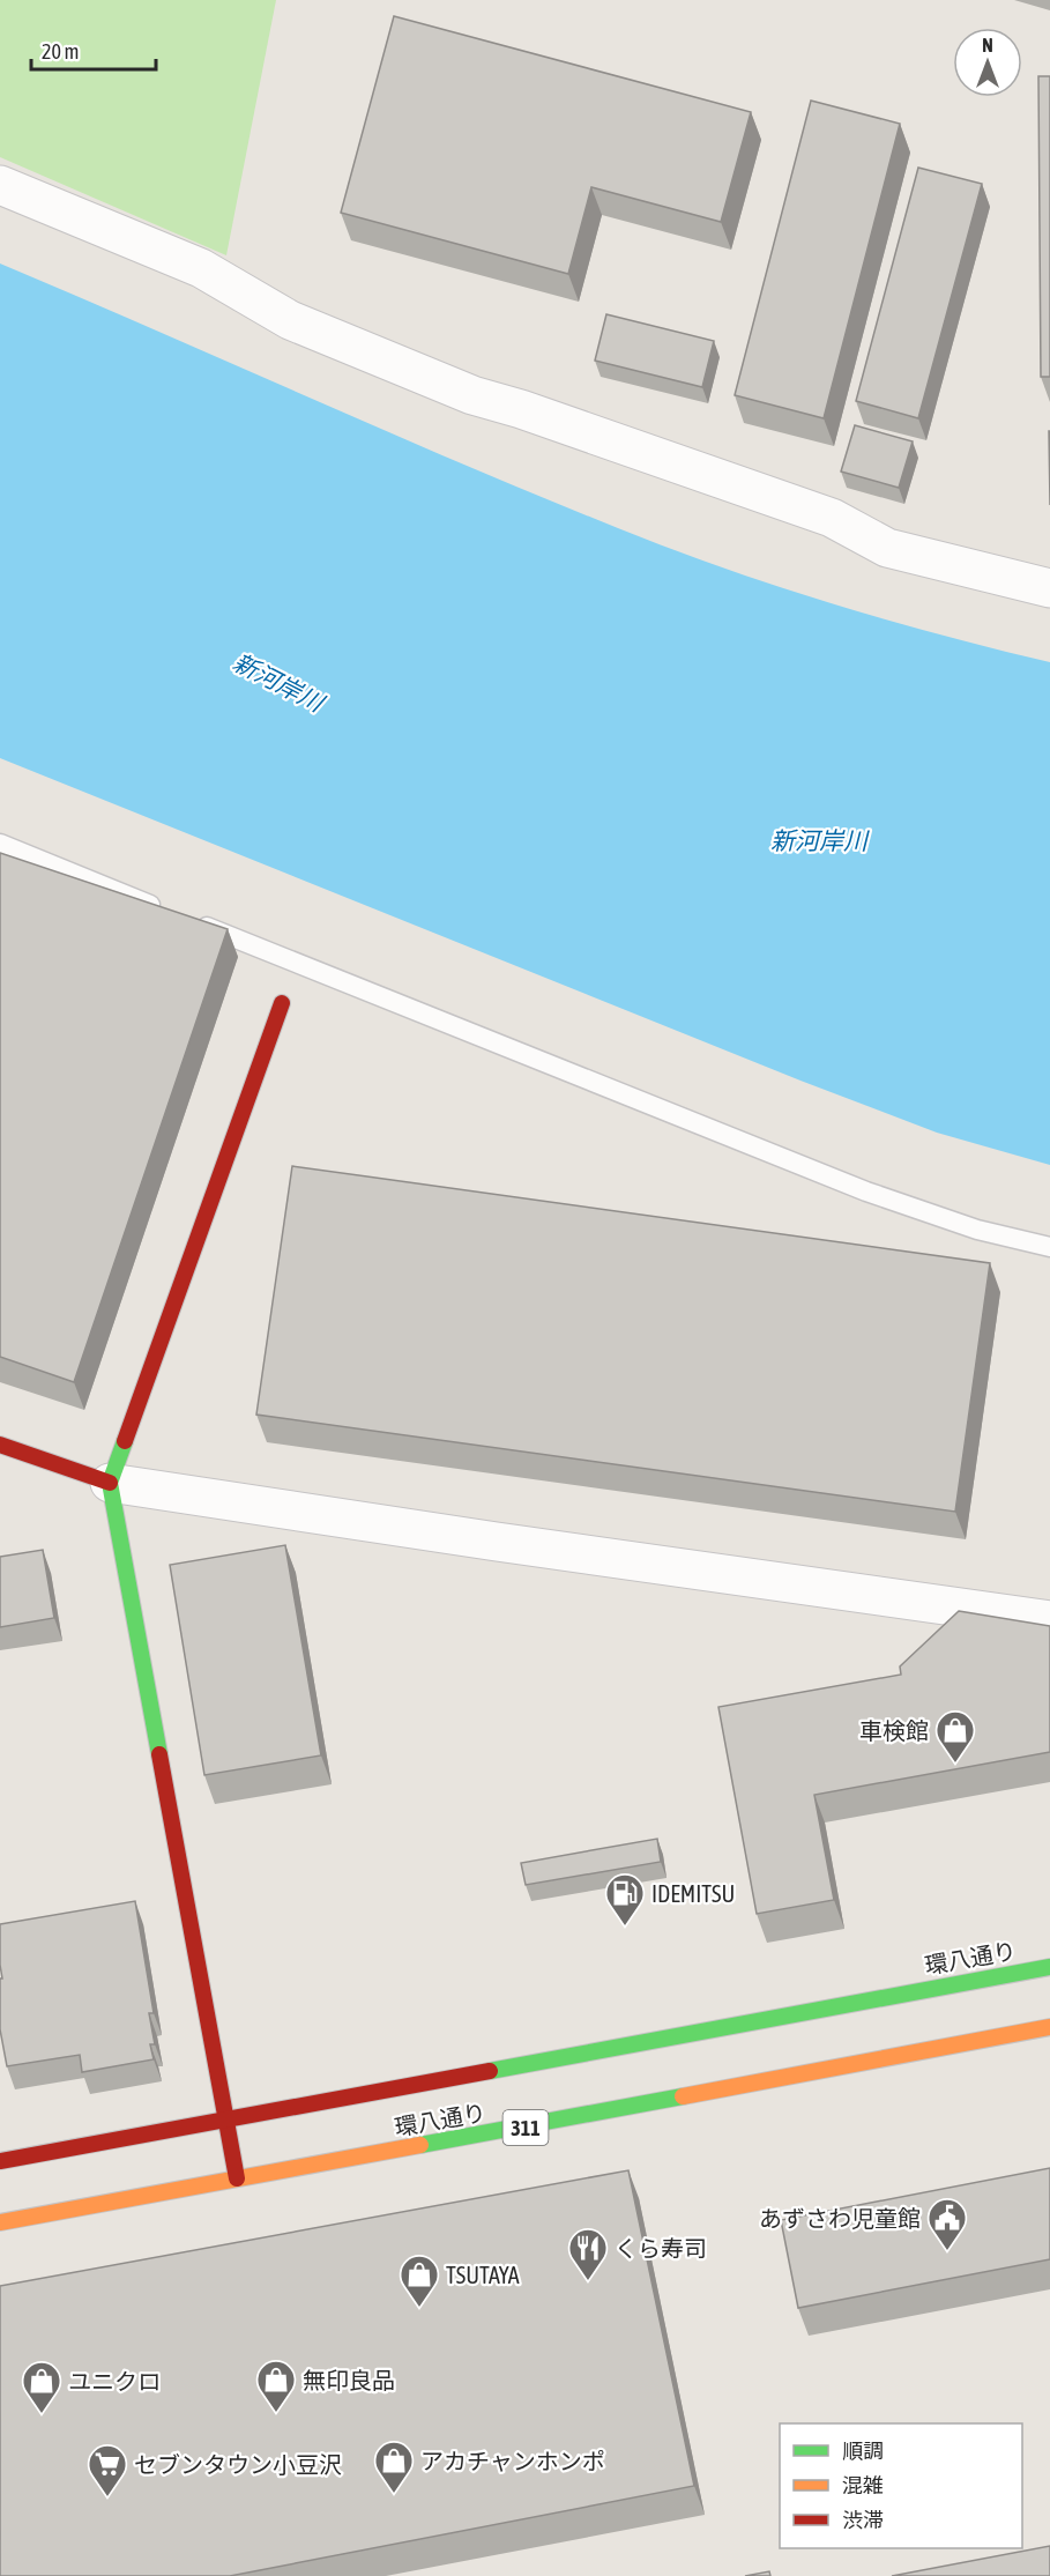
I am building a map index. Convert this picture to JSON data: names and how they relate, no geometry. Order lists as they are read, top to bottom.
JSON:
{
  "streets": {
    "main road": ["環八通り", "311"]
  },
  "water": ["新河岸川"],
  "places": {
    "shop": [
      "車検館",
      "TSUTAYA",
      "無印良品",
      "ユニクロ",
      "アカチャンホンポ"
    ],
    "fuel station": ["IDEMITSU"],
    "public building": ["あずさわ児童館"],
    "restaurant": ["くら寿司"],
    "supermarket": ["セブンタウン小豆沢"]
  },
  "legend": ["順調", "混雑", "渋滞"],
  "scale_bar": "20 m",
  "north": "top"
}
